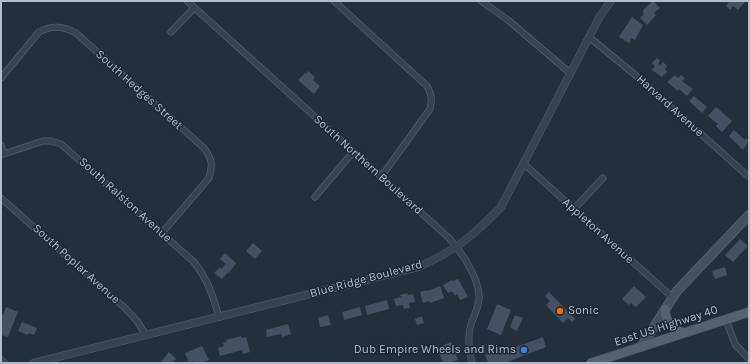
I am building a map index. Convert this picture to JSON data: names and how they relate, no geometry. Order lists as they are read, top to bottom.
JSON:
{
  "streets": {
    "main road": ["East US Highway 40"],
    "street": [
      "South Hedges Street",
      "Harvard Avenue",
      "South Northern Boulevard",
      "South Ralston Avenue",
      "Appleton Avenue",
      "South Poplar Avenue",
      "Blue Ridge Boulevard"
    ]
  },
  "crossings": [
    ["South Hedges Street", "South Ralston Avenue"],
    ["Harvard Avenue", "Blue Ridge Boulevard"],
    ["South Northern Boulevard", "Blue Ridge Boulevard"],
    ["South Ralston Avenue", "Blue Ridge Boulevard"],
    ["Appleton Avenue", "Blue Ridge Boulevard"],
    ["South Poplar Avenue", "Blue Ridge Boulevard"]
  ],
  "places": ["Sonic", "Dub Empire Wheels and Rims"]
}
